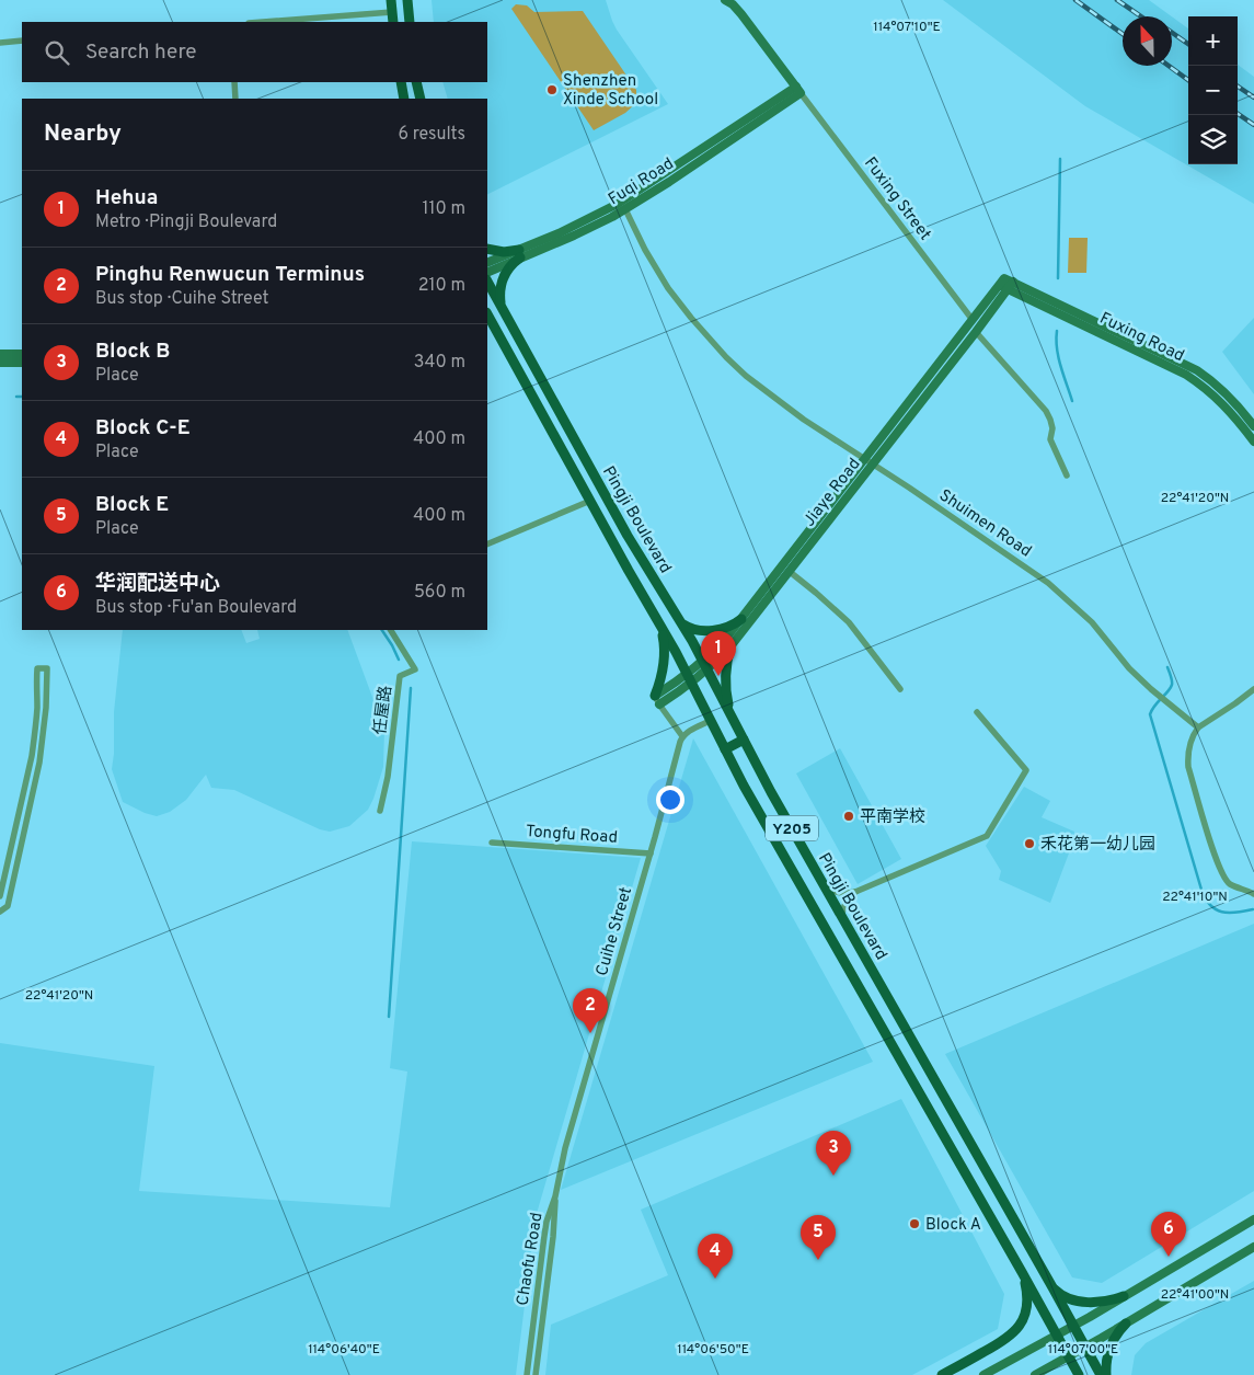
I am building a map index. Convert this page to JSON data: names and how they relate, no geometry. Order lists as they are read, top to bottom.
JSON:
{
  "streets": {
    "main road": ["Pingji Boulevard", "Y205"],
    "street": [
      "Fuqi Road",
      "Fuxing Street",
      "Fuxing Road",
      "Jiaye Road",
      "Shuimen Road",
      "任屋路",
      "Tongfu Road",
      "Cuihe Street",
      "Chaofu Road"
    ]
  },
  "crossings": [
    ["Fuqi Road", "Fuxing Street"],
    ["Fuqi Road", "Shuimen Road"],
    ["Fuxing Street", "Jiaye Road"],
    ["Fuxing Road", "Jiaye Road"],
    ["Jiaye Road", "Pingji Boulevard"],
    ["Jiaye Road", "Shuimen Road"],
    ["Tongfu Road", "Cuihe Street"],
    ["Cuihe Street", "Chaofu Road"]
  ],
  "places": [
    "Shenzhen Xinde School",
    "平南学校",
    "禾花第一幼儿园",
    "Block A"
  ],
  "north": "top",
  "page": {
    "map_buttons": ["+", "−"],
    "search": "Search here",
    "heading": ["Nearby", "6 results"],
    "list": [
      {
        "mark": "1",
        "name": "Hehua",
        "note": "Metro · Pingji Boulevard",
        "value": "110 m"
      },
      {
        "mark": "2",
        "name": "Pinghu Renwucun Terminus",
        "note": "Bus stop · Cuihe Street",
        "value": "210 m"
      },
      {
        "mark": "3",
        "name": "Block B",
        "note": "Place",
        "value": "340 m"
      },
      {
        "mark": "4",
        "name": "Block C-E",
        "note": "Place",
        "value": "400 m"
      },
      {
        "mark": "5",
        "name": "Block E",
        "note": "Place",
        "value": "400 m"
      },
      {
        "mark": "6",
        "name": "华润配送中心",
        "note": "Bus stop · Fu'an Boulevard",
        "value": "560 m"
      }
    ],
    "pins": [
      "1",
      "2",
      "3",
      "6",
      "5",
      "4"
    ]
  },
  "coordinates": [
    "114°07'10\"E",
    "22°41'20\"N",
    "22°41'10\"N",
    "22°41'00\"N",
    "114°06'40\"E",
    "114°06'50\"E",
    "114°07'00\"E"
  ]
}
